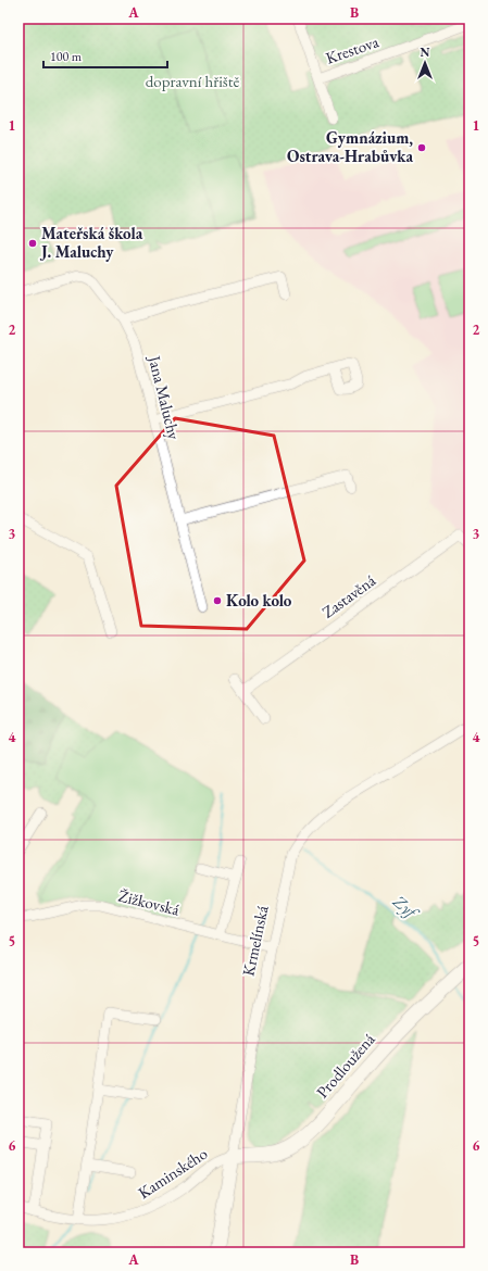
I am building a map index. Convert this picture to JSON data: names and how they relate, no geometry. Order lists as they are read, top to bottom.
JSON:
{
  "streets": {
    "main road": ["Krmelínská", "Prodloužená"],
    "street": [
      "Krestova",
      "Jana Maluchy",
      "Zastavěná",
      "Žižkovská",
      "Kaminského"
    ]
  },
  "crossings": [
    ["Žižkovská", "Krmelínská"],
    ["Krmelínská", "Prodloužená"],
    ["Krmelínská", "Kaminského"],
    ["Prodloužená", "Kaminského"]
  ],
  "water": ["Zyf"],
  "parks": ["dopravní hřiště"],
  "places": ["Gymnázium, Ostrava-Hrabůvka", "Mateřská škola J. Maluchy", "Kolo kolo"],
  "scale_bar": "100 m",
  "north": "top",
  "grid": {
    "columns": ["A", "B"],
    "rows": [
      "1",
      "2",
      "3",
      "4",
      "5",
      "6"
    ]
  }
}
